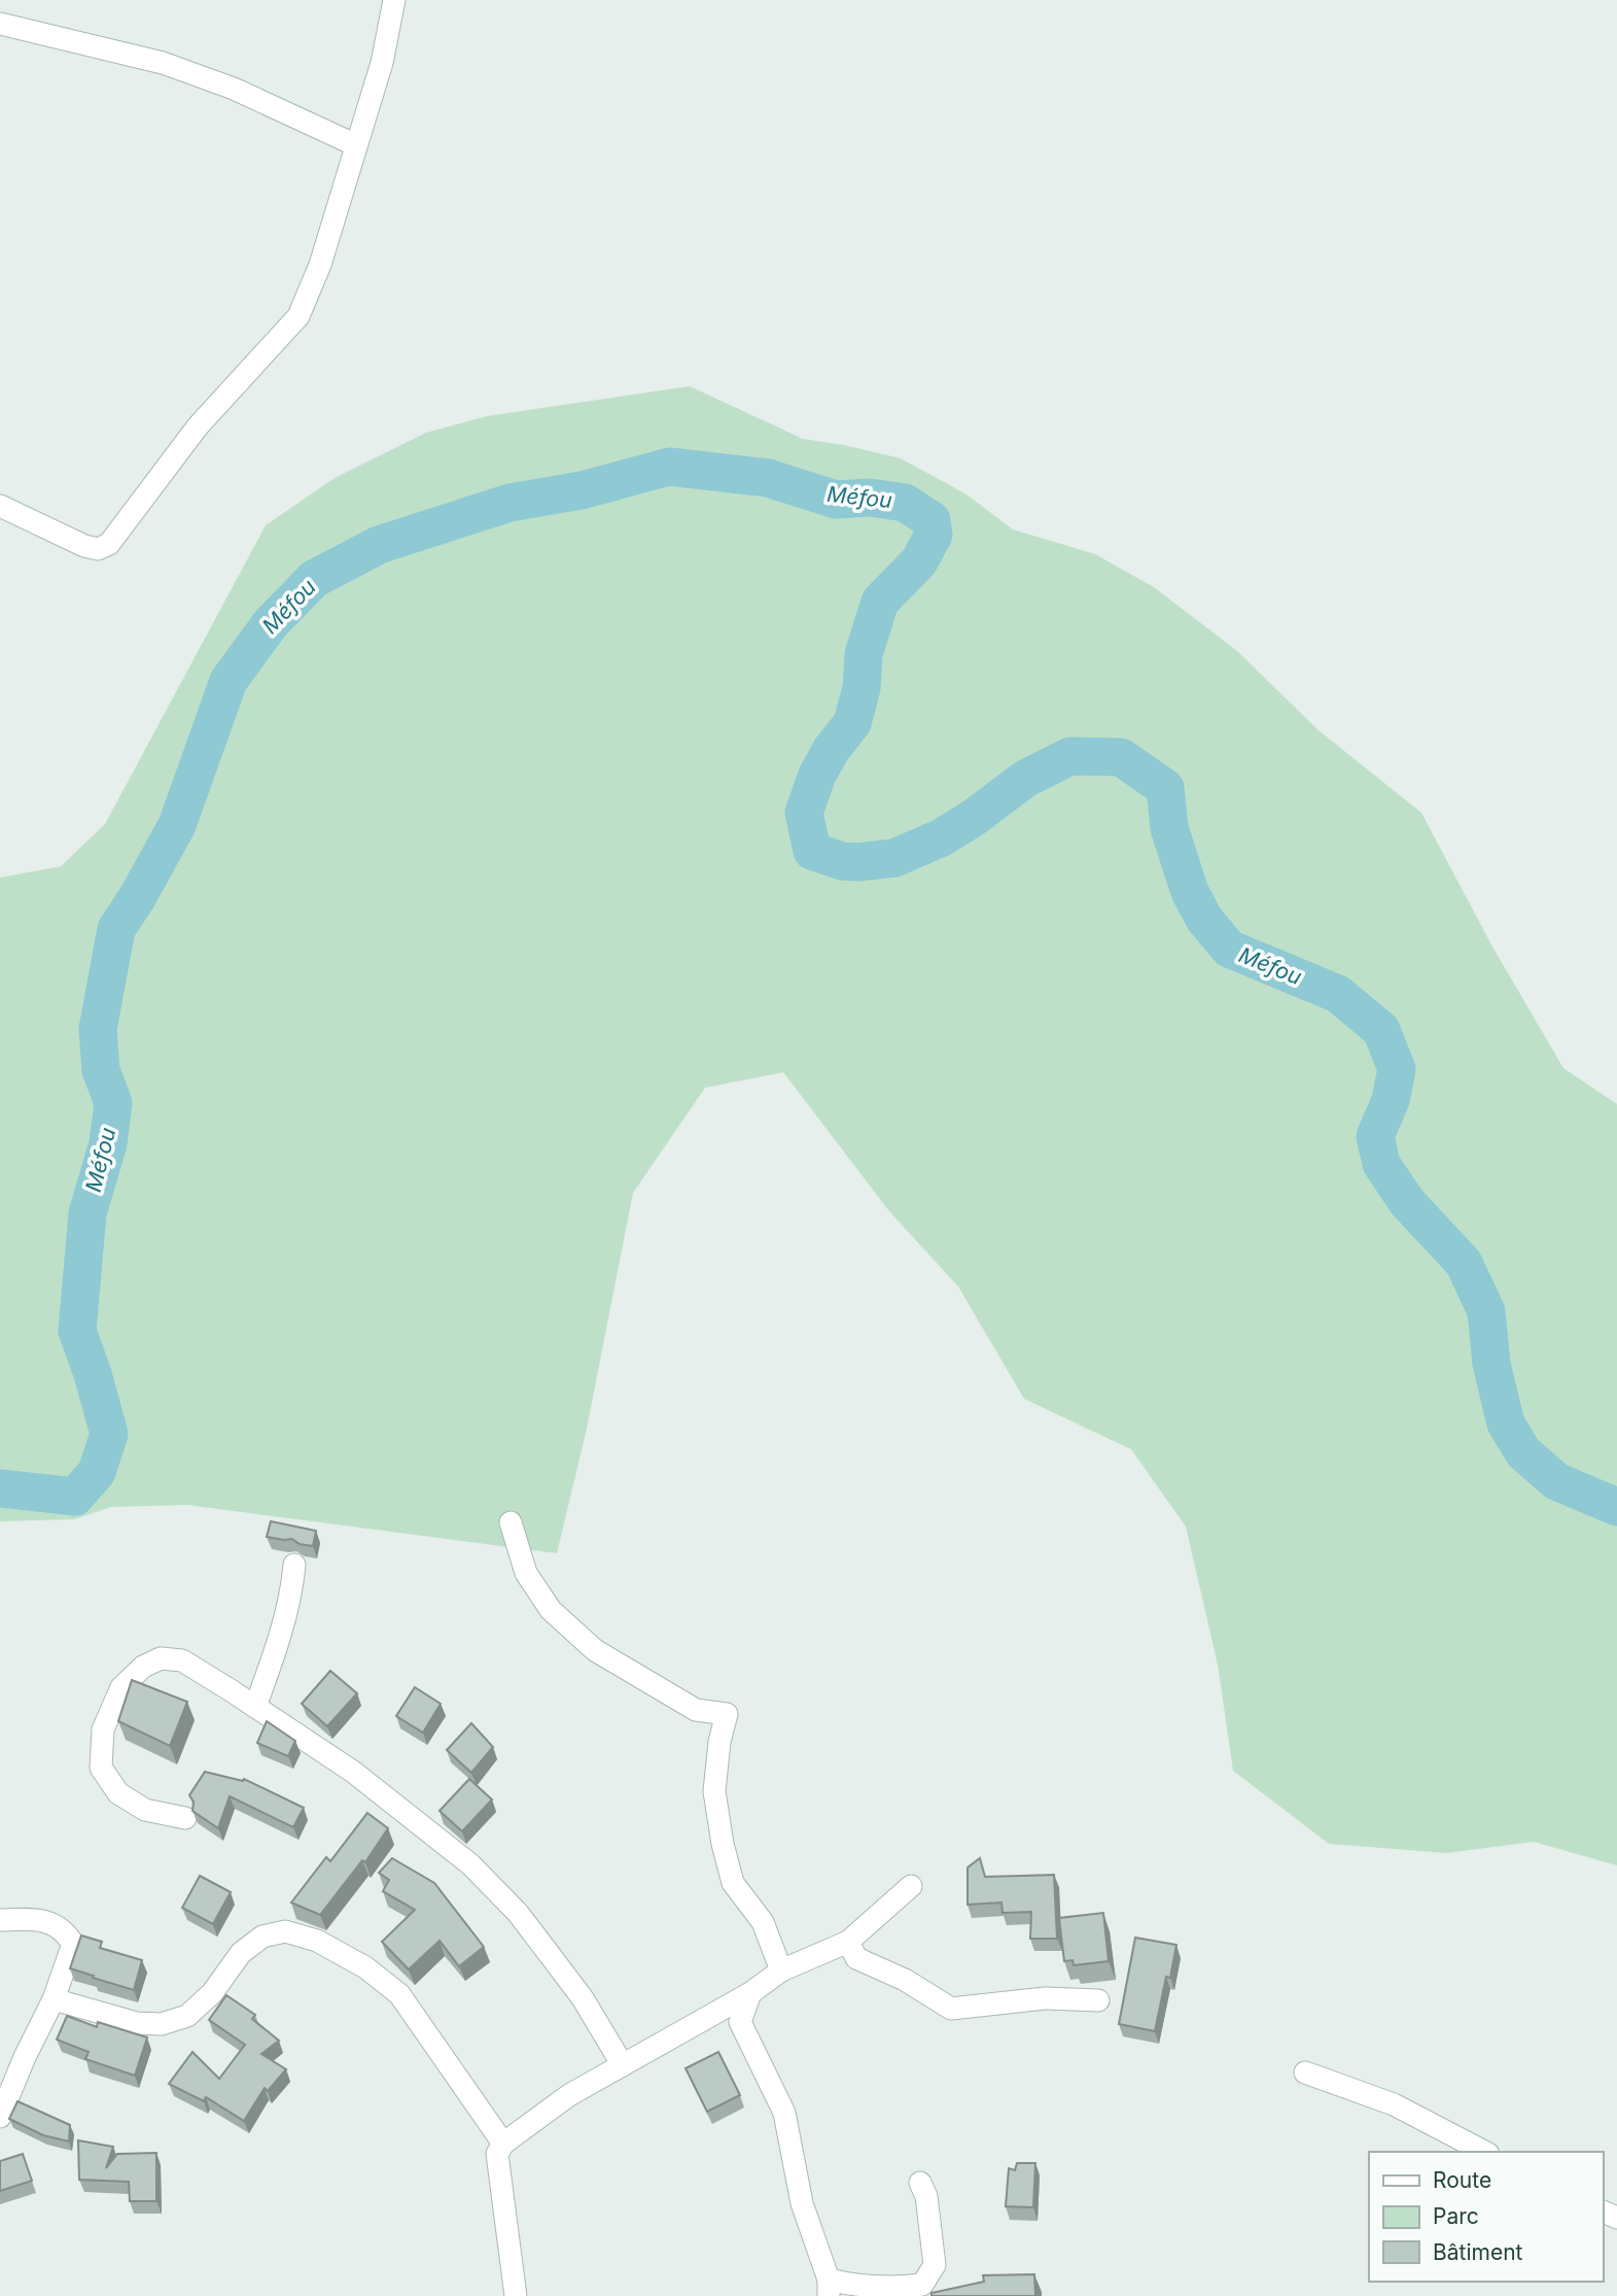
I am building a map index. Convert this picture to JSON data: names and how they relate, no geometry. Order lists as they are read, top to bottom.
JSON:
{
  "water": ["Méfou"],
  "legend": ["Route", "Parc", "Bâtiment"]
}
